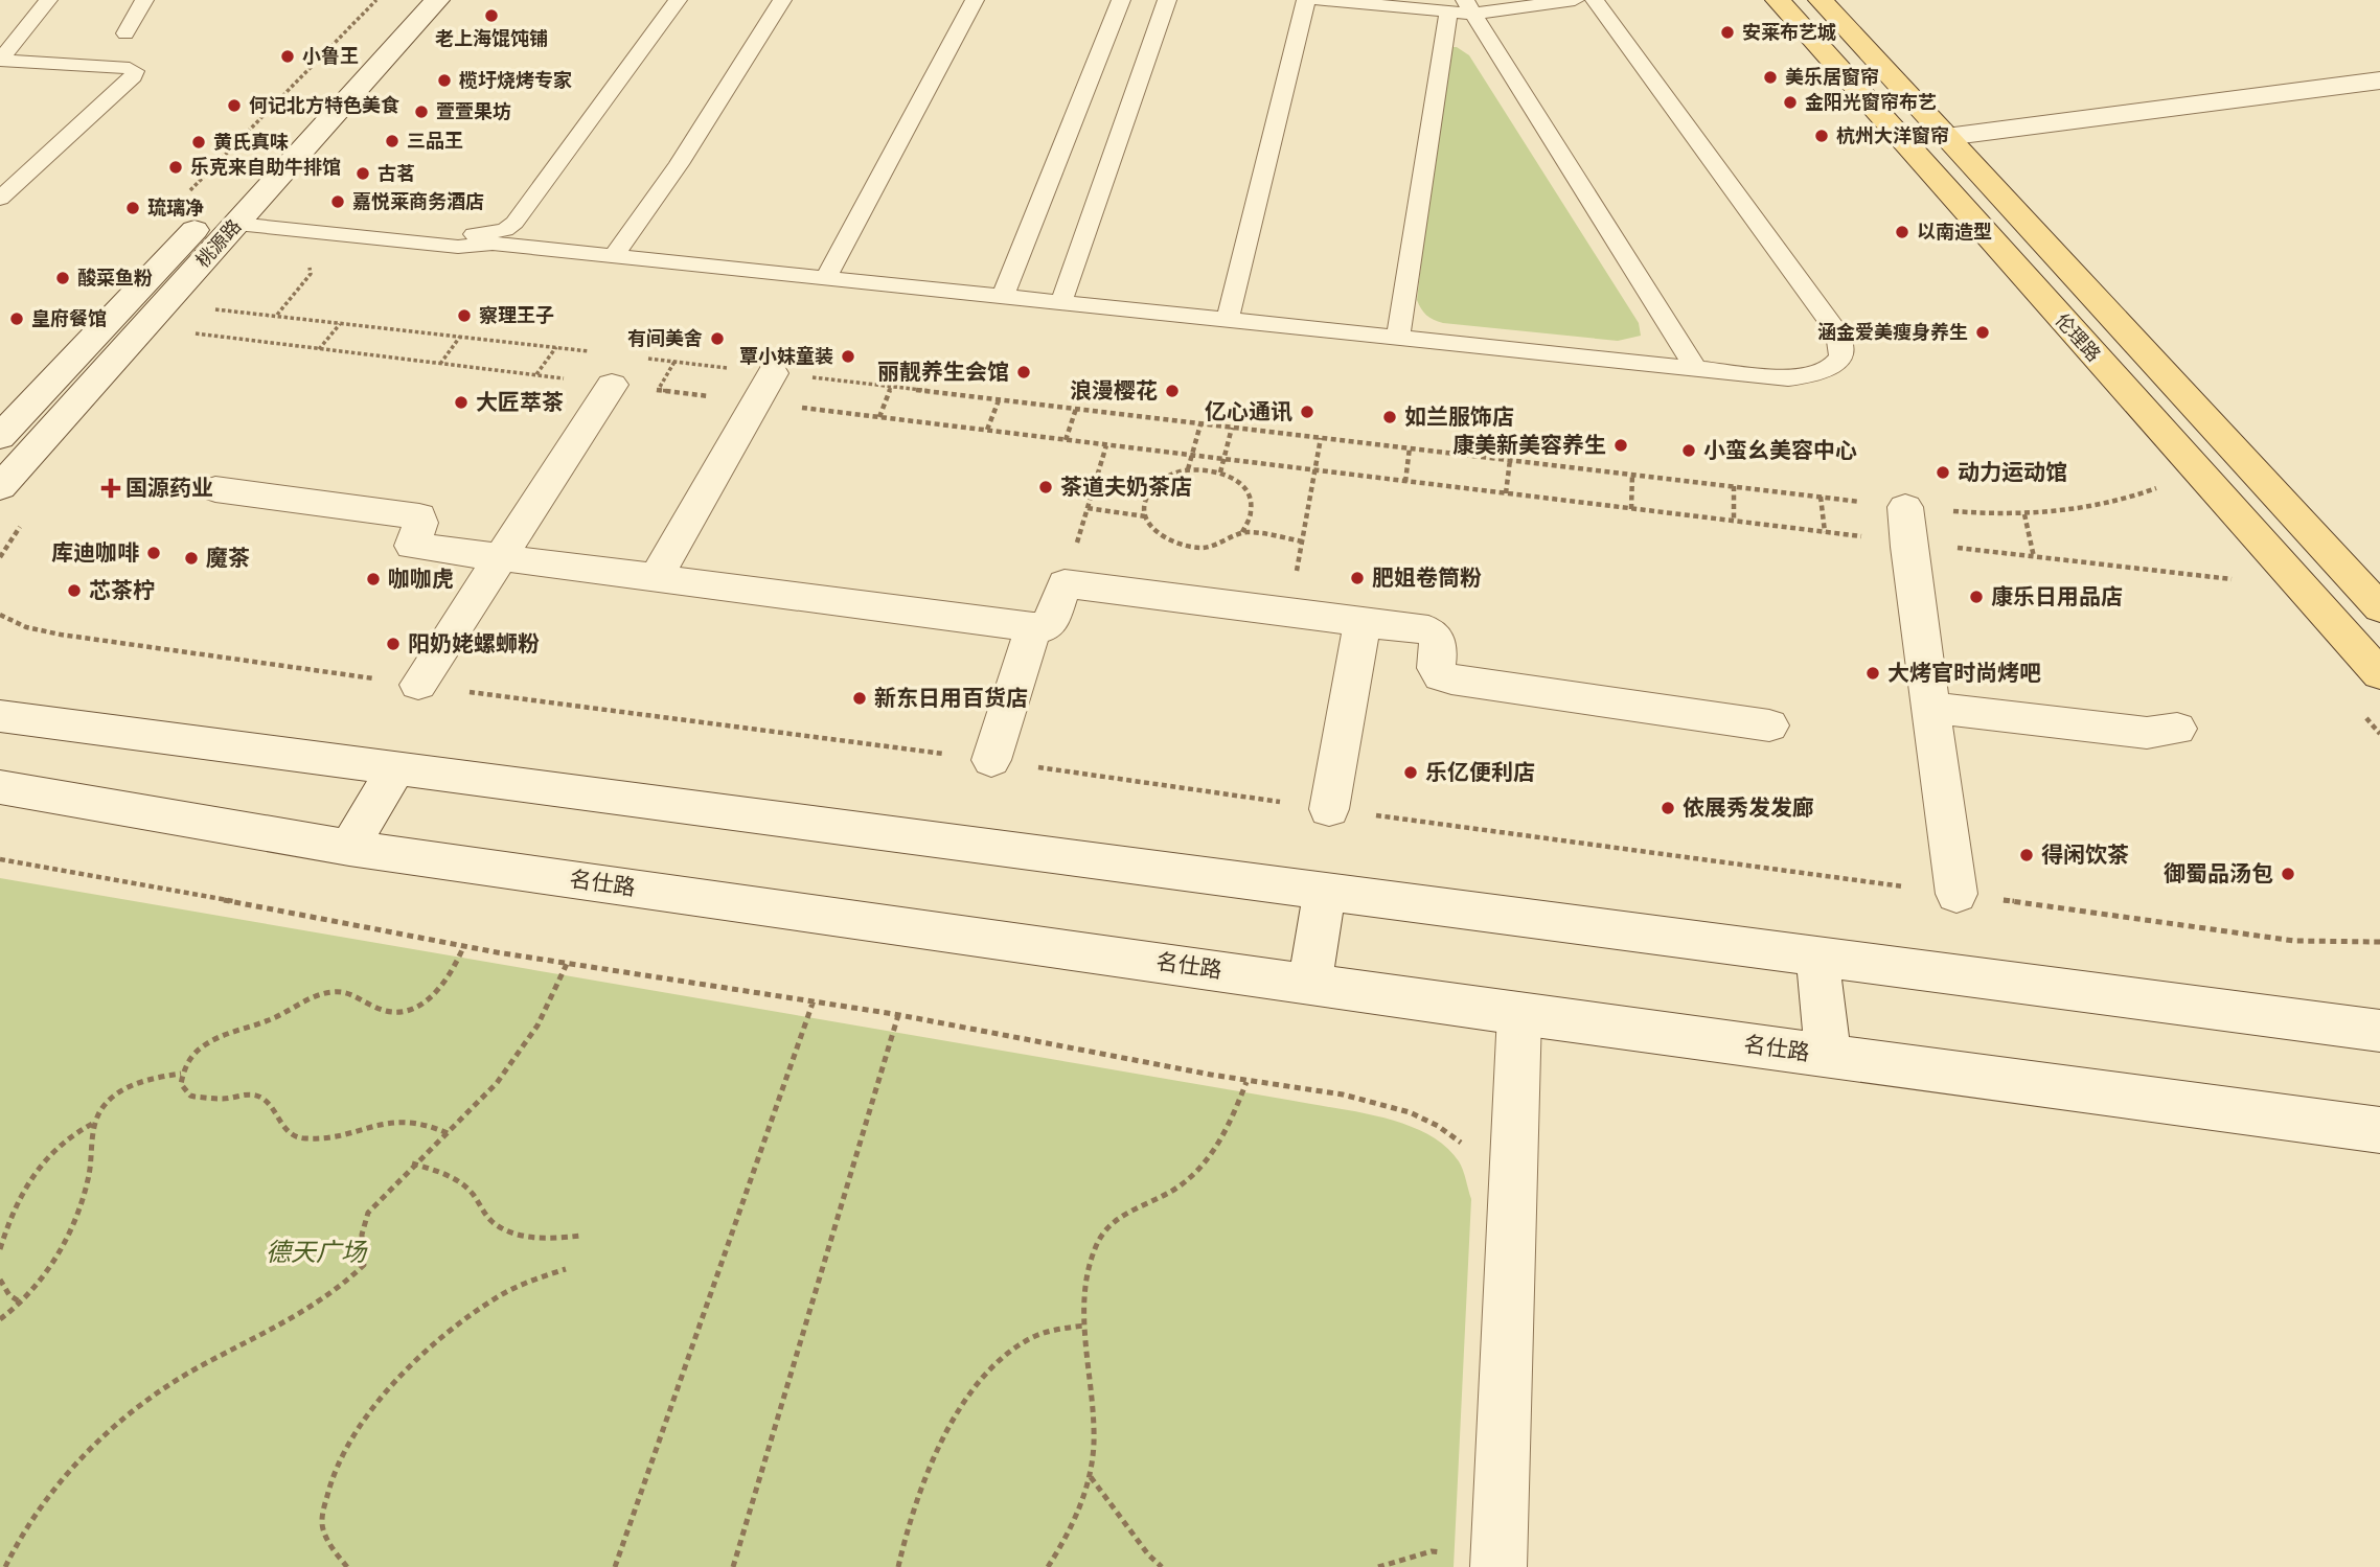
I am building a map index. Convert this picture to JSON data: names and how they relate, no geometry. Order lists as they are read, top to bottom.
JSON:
{
  "streets": {
    "main road": ["伦理路"],
    "street": ["桃源路", "名仕路"]
  },
  "parks": ["德天广场"],
  "places": {
    "other": [
      "老上海馄饨铺",
      "安莱布艺城",
      "小鲁王",
      "美乐居窗帘",
      "榄圩烧烤专家",
      "金阳光窗帘布艺",
      "何记北方特色美食",
      "萱萱果坊",
      "杭州大洋窗帘",
      "三品王",
      "黄氏真味",
      "乐克来自助牛排馆",
      "古茗",
      "嘉悦莱商务酒店",
      "琉璃净",
      "以南造型",
      "酸菜鱼粉",
      "察理王子",
      "皇府餐馆",
      "涵金爱美瘦身养生",
      "有间美舍",
      "覃小妹童装",
      "丽靓养生会馆",
      "浪漫樱花",
      "大匠萃茶",
      "亿心通讯",
      "如兰服饰店",
      "康美新美容养生",
      "小蛮幺美容中心",
      "动力运动馆",
      "茶道夫奶茶店",
      "库迪咖啡",
      "魔茶",
      "肥姐卷筒粉",
      "咖咖虎",
      "芯茶柠",
      "康乐日用品店",
      "阳奶姥螺蛳粉",
      "大烤官时尚烤吧",
      "新东日用百货店",
      "乐亿便利店",
      "依展秀发发廊",
      "得闲饮茶",
      "御蜀品汤包"
    ],
    "health": ["国源药业"]
  }
}
